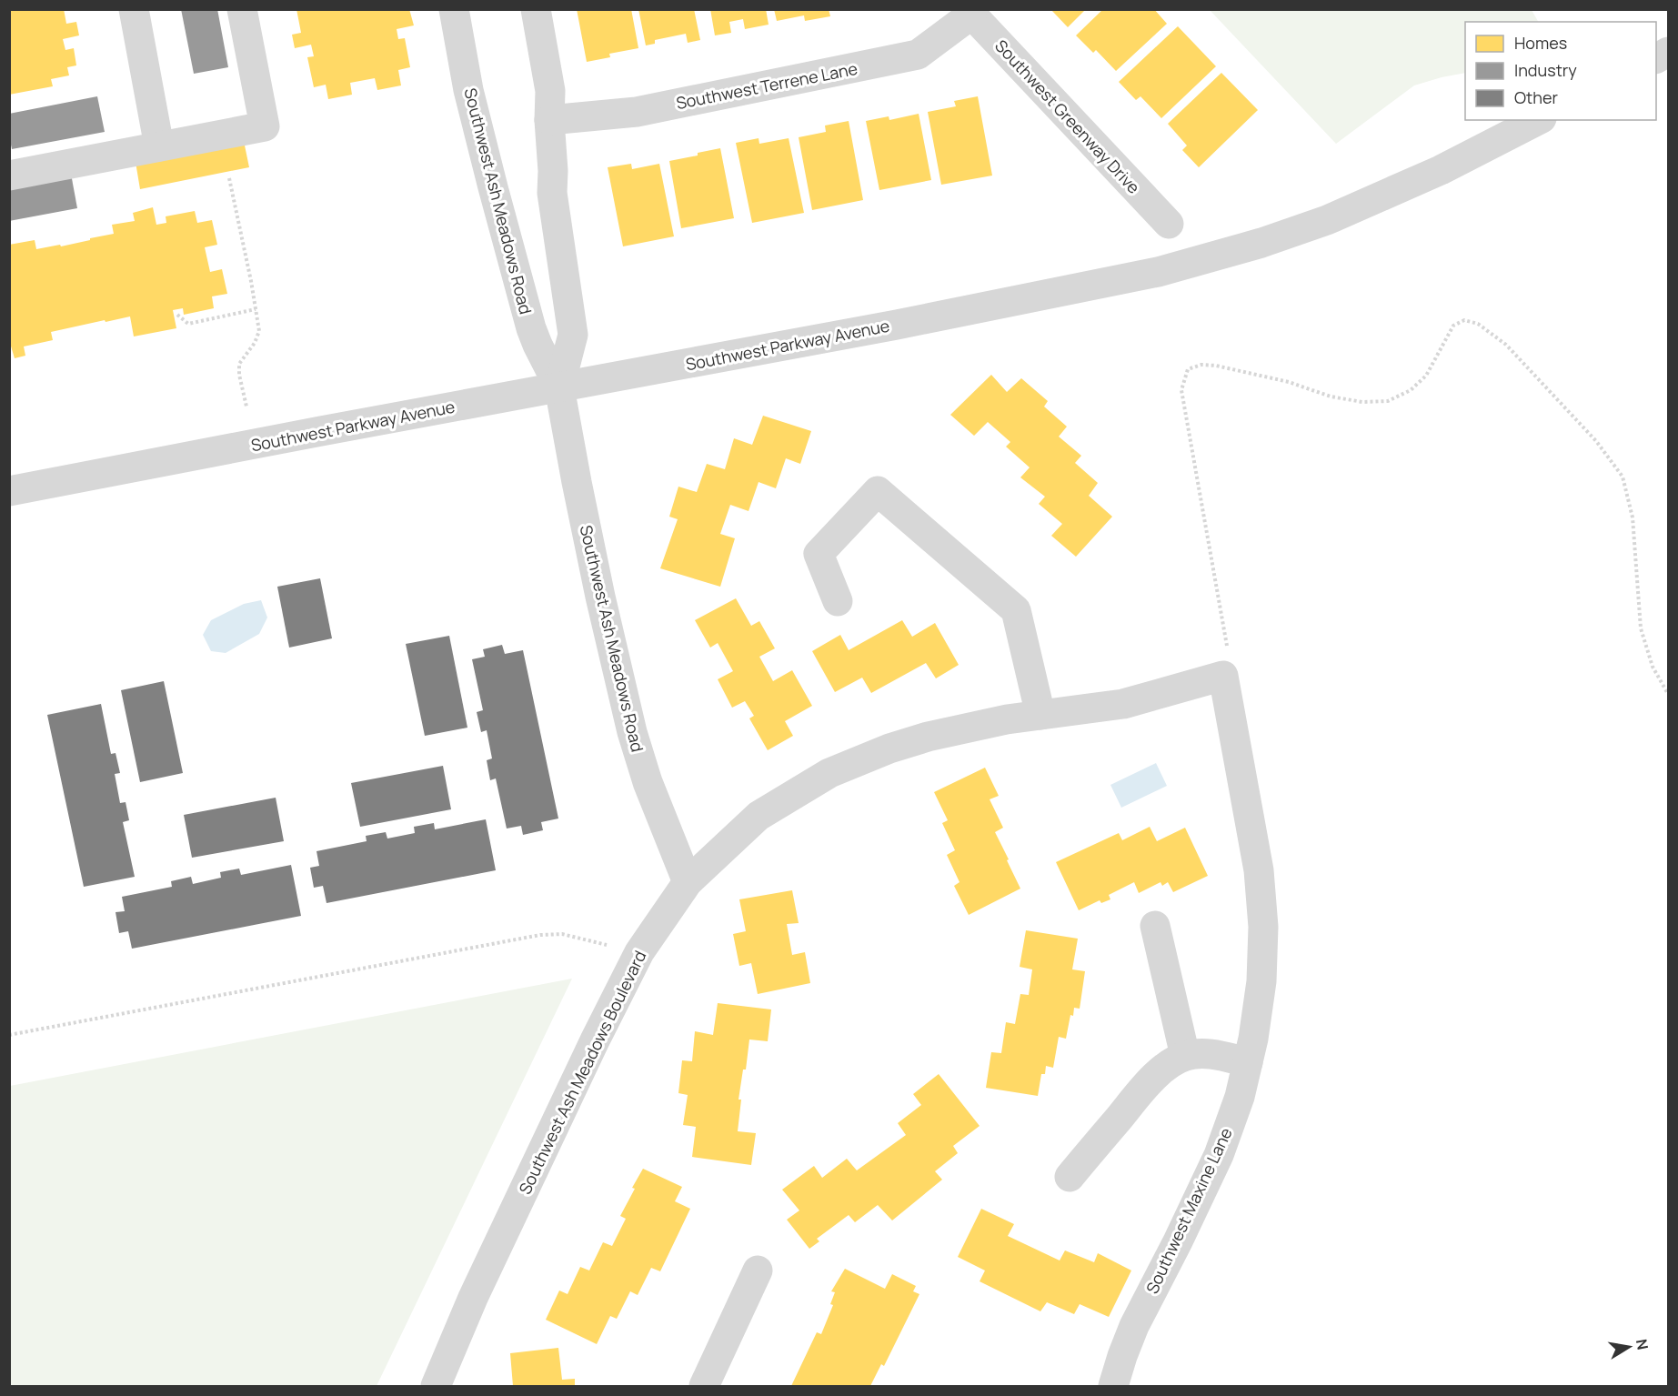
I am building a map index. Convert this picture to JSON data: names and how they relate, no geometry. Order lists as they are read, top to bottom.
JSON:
{
  "streets": {
    "street": [
      "Southwest Terrene Lane",
      "Southwest Greenway Drive",
      "Southwest Ash Meadows Road",
      "Southwest Parkway Avenue",
      "Southwest Ash Meadows Boulevard",
      "Southwest Maxine Lane"
    ]
  },
  "crossings": [
    ["Southwest Terrene Lane", "Southwest Greenway Drive"],
    ["Southwest Terrene Lane", "Southwest Ash Meadows Road"],
    ["Southwest Ash Meadows Road", "Southwest Parkway Avenue"],
    ["Southwest Ash Meadows Road", "Southwest Ash Meadows Boulevard"],
    ["Southwest Ash Meadows Boulevard", "Southwest Maxine Lane"]
  ],
  "legend": ["Homes", "Industry", "Other"],
  "north": "right"
}
